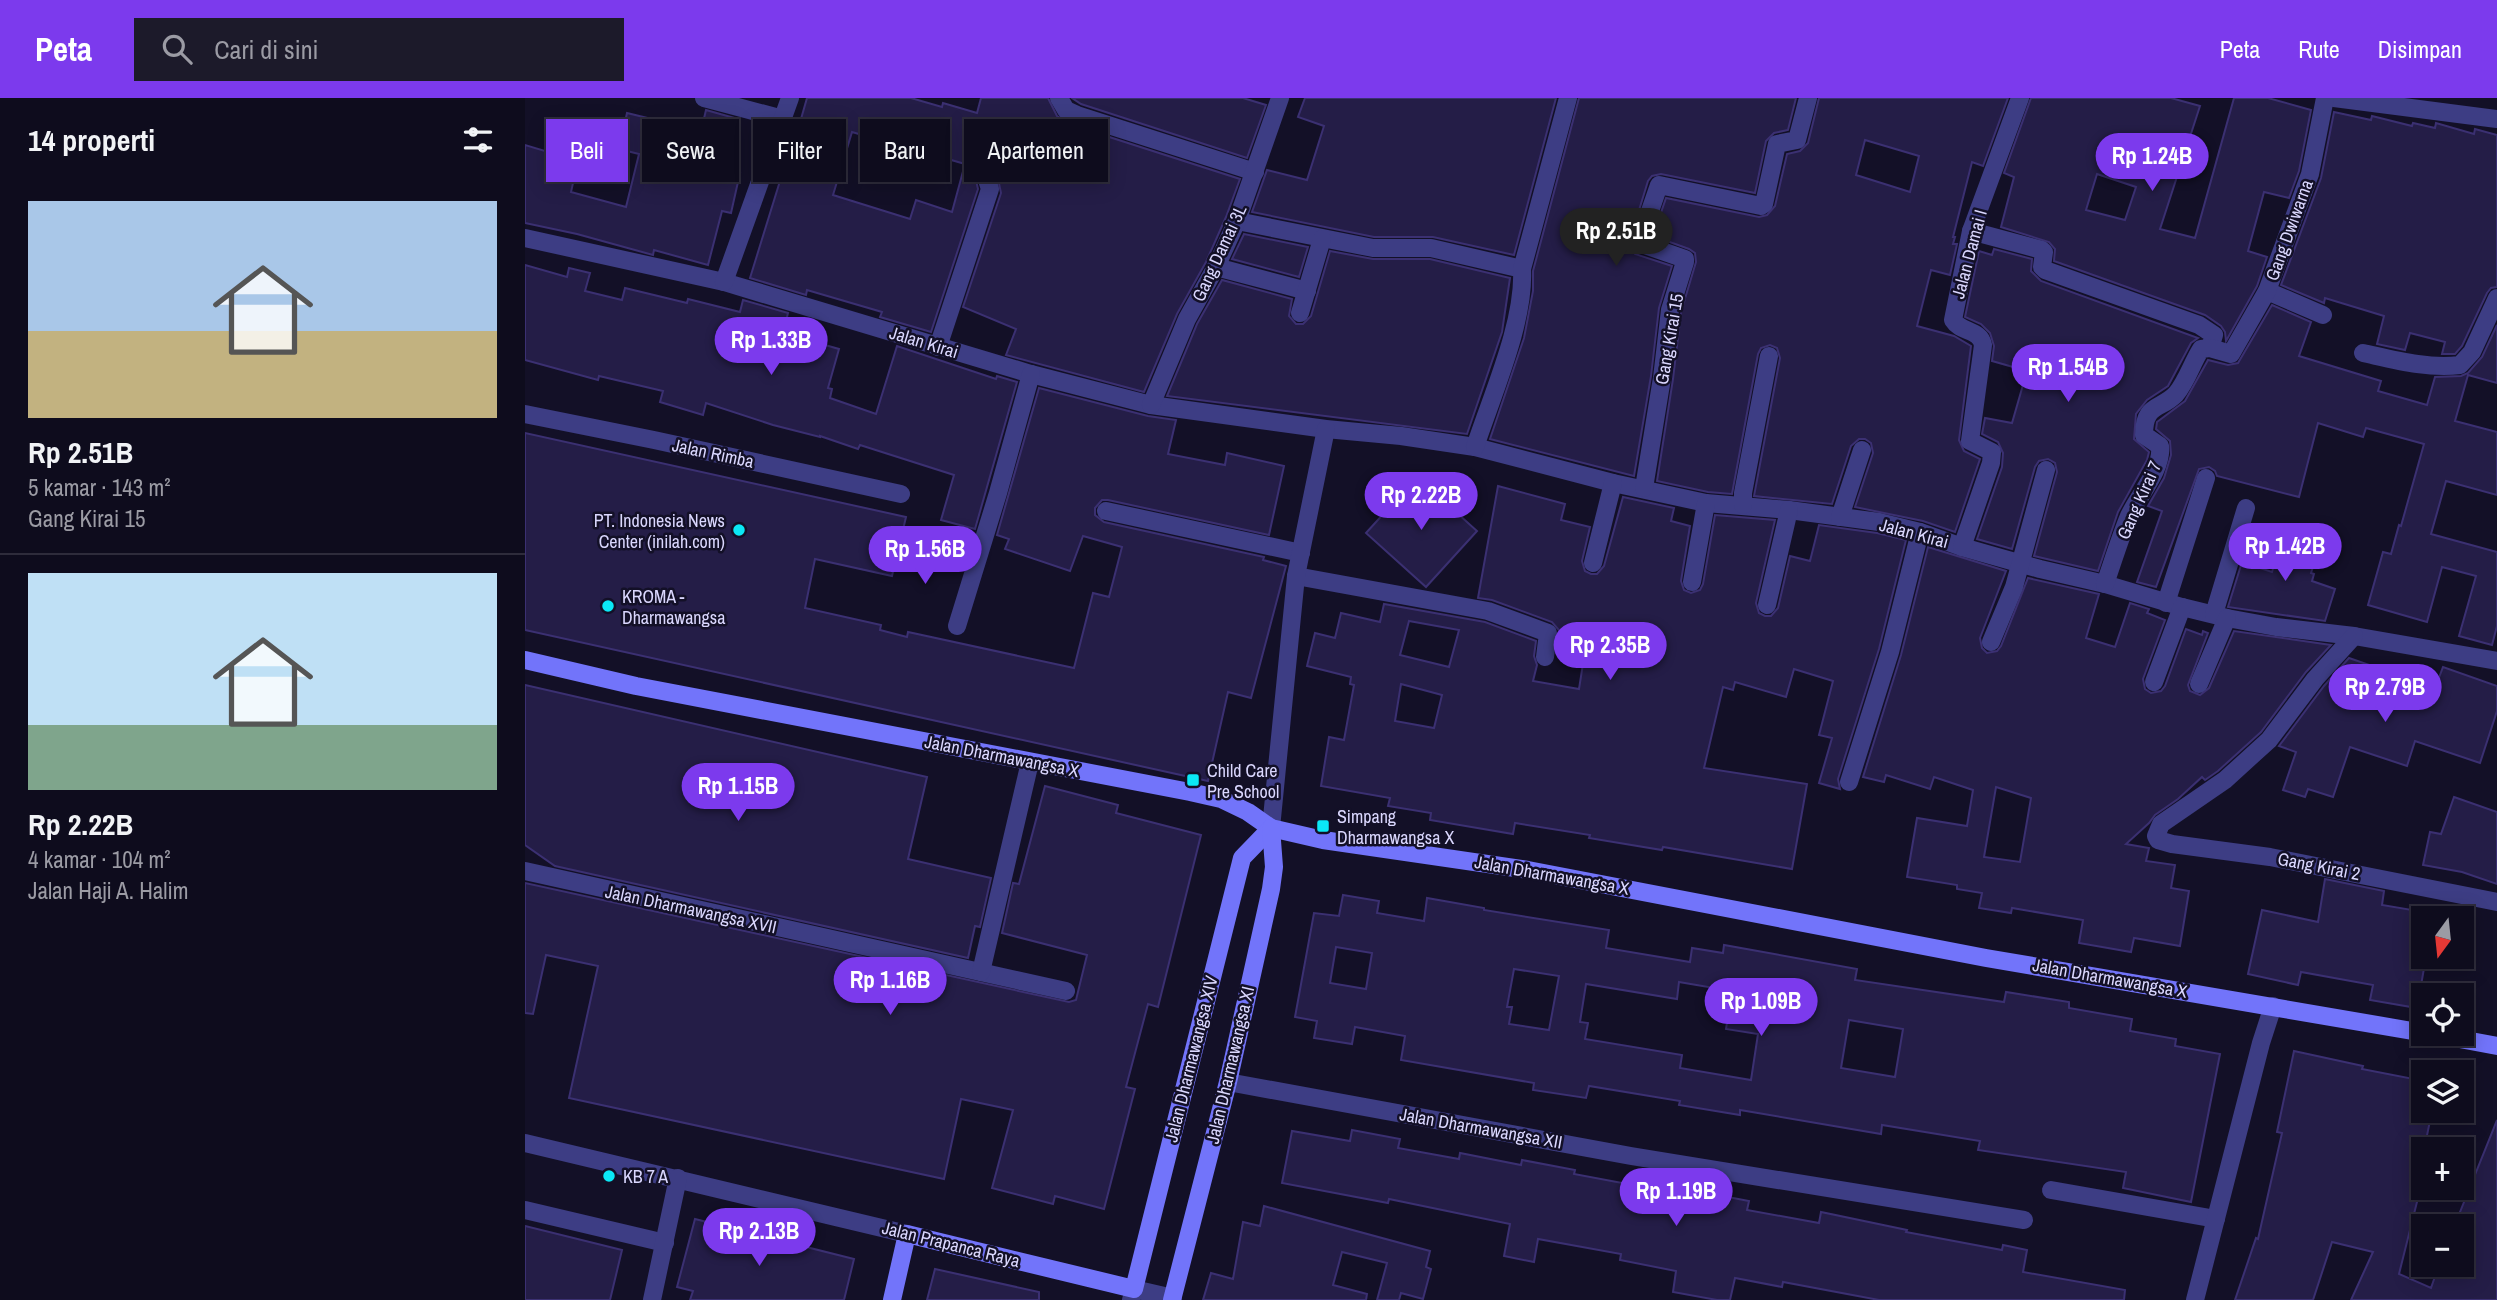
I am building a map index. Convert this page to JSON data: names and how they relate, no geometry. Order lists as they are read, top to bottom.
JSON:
{
  "streets": {
    "street": [
      "Gang Dwiwarna",
      "Gang Damai 3L",
      "Jalan Damai I",
      "Gang Kirai 15",
      "Jalan Kirai",
      "Jalan Rimba",
      "Gang Kirai 7",
      "Jalan Dharmawangsa X",
      "Gang Kirai 2",
      "Jalan Dharmawangsa XVII",
      "Jalan Dharmawangsa XIV",
      "Jalan Dharmawangsa XI",
      "Jalan Dharmawangsa XII",
      "Jalan Prapanca Raya"
    ]
  },
  "crossings": [
    ["Gang Dwiwarna", "Gang Kirai 7"],
    ["Gang Damai 3L", "Jalan Kirai"],
    ["Jalan Damai I", "Jalan Kirai"],
    ["Gang Kirai 15", "Jalan Kirai"],
    ["Jalan Kirai", "Gang Kirai 7"],
    ["Jalan Kirai", "Gang Kirai 2"],
    ["Jalan Dharmawangsa X", "Jalan Dharmawangsa XIV"],
    ["Jalan Dharmawangsa X", "Jalan Dharmawangsa XI"],
    ["Jalan Dharmawangsa XIV", "Jalan Dharmawangsa XI"],
    ["Jalan Dharmawangsa XIV", "Jalan Prapanca Raya"],
    ["Jalan Dharmawangsa XI", "Jalan Dharmawangsa XII"],
    ["Jalan Dharmawangsa XI", "Jalan Prapanca Raya"]
  ],
  "places": {
    "other": ["PT. Indonesia News Center (inilah.com)", "KROMA - Dharmawangsa", "KB 7 A"],
    "transit": ["Child Care Pre School", "Simpang Dharmawangsa X"]
  },
  "north": "bottom",
  "page": {
    "header": "Peta",
    "search": "Cari di sini",
    "nav": ["Peta", "Rute", "Disimpan"],
    "heading": "14 properti",
    "chip": [
      "Beli",
      "Sewa",
      "Filter",
      "Baru",
      "Apartemen"
    ],
    "price": [
      "Rp 1.24B",
      "Rp 2.51B",
      "Rp 1.33B",
      "Rp 1.54B",
      "Rp 2.22B",
      "Rp 1.42B",
      "Rp 1.56B",
      "Rp 2.35B",
      "Rp 2.79B",
      "Rp 1.15B",
      "Rp 1.16B",
      "Rp 1.09B",
      "Rp 1.19B",
      "Rp 2.13B"
    ],
    "list": [
      {
        "name": "Rp 2.51B",
        "note": "5 kamar · 143 m² · Gang Kirai 15"
      },
      {
        "name": "Rp 2.22B",
        "note": "4 kamar · 104 m² · Jalan Haji A. Halim"
      }
    ],
    "map_buttons": ["+", "−"]
  }
}
